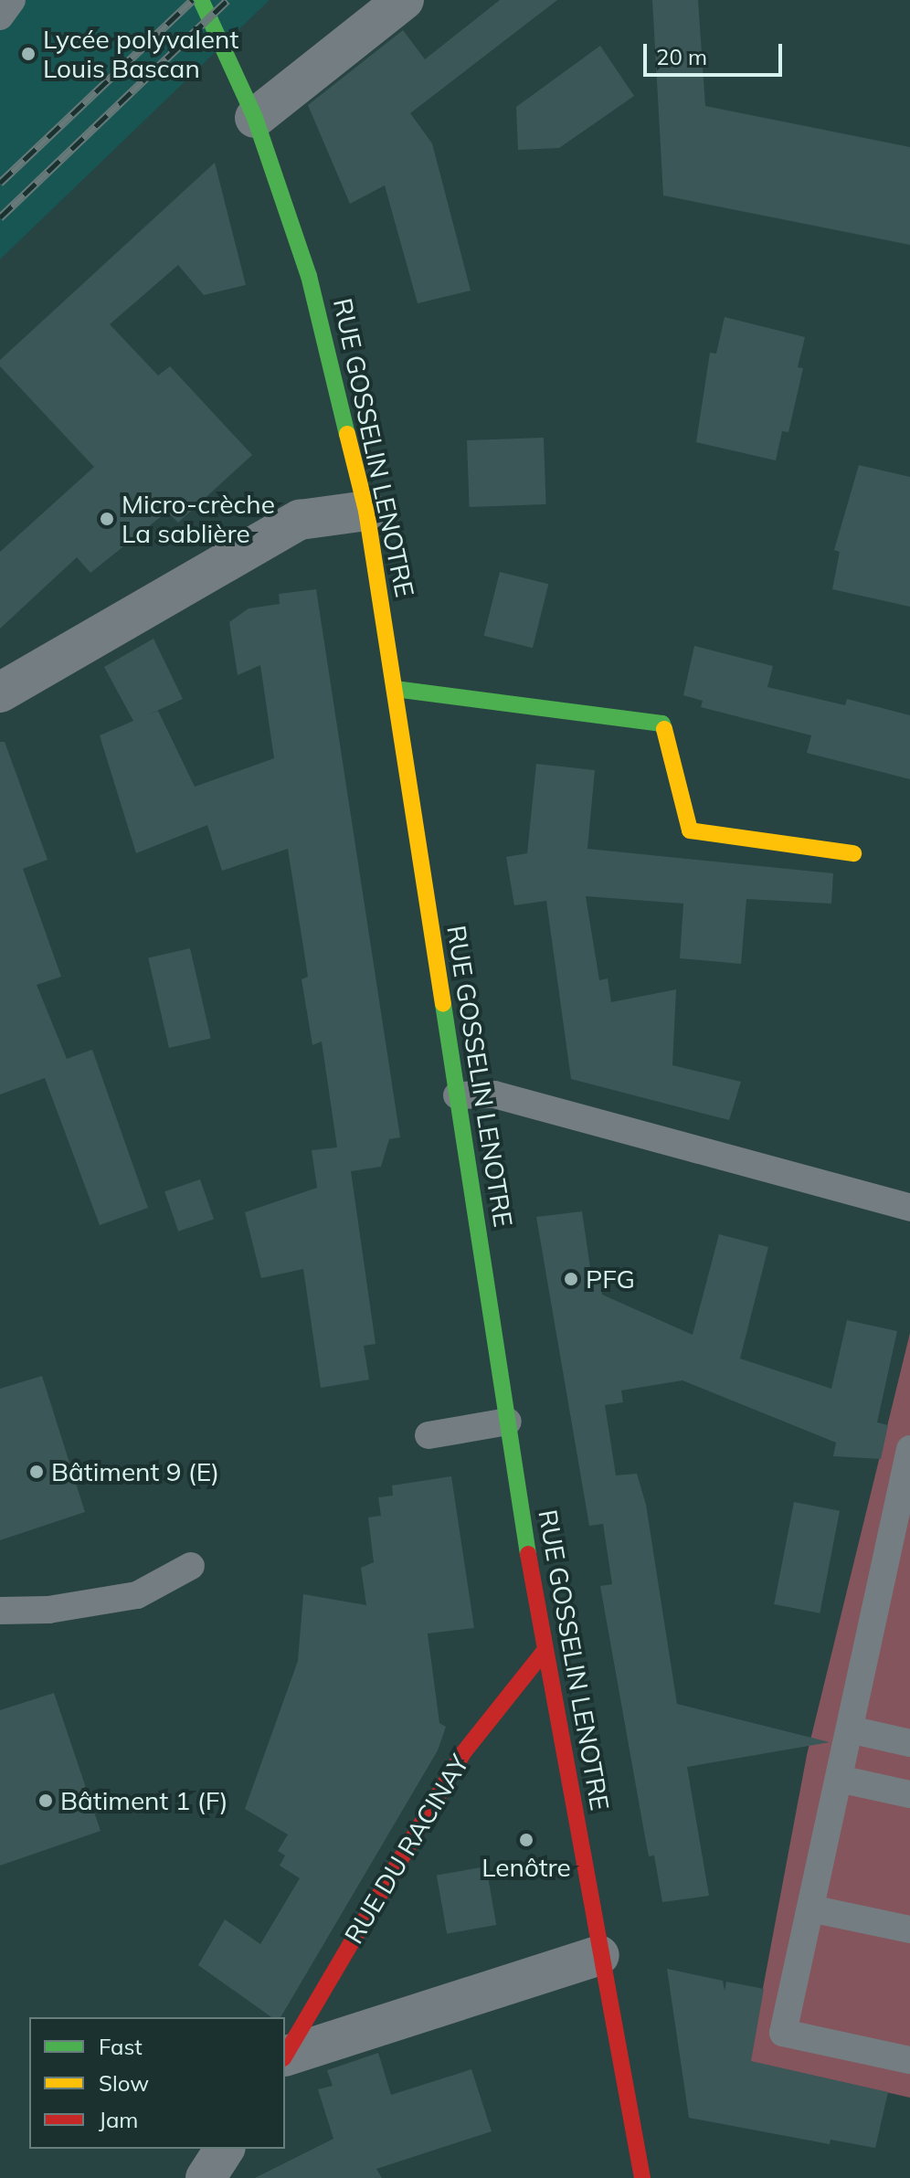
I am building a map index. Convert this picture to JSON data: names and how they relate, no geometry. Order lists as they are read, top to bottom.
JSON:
{
  "streets": {
    "main road": ["RUE GOSSELIN LENOTRE", "RUE DU RACINAY"]
  },
  "crossings": [
    ["RUE GOSSELIN LENOTRE", "RUE DU RACINAY"]
  ],
  "places": [
    "Lycée polyvalent Louis Bascan",
    "Micro-crèche La sablière",
    "PFG",
    "Bâtiment 9 (E)",
    "Bâtiment 1 (F)",
    "Lenôtre"
  ],
  "legend": ["Fast", "Slow", "Jam"],
  "scale_bar": "20 m"
}
